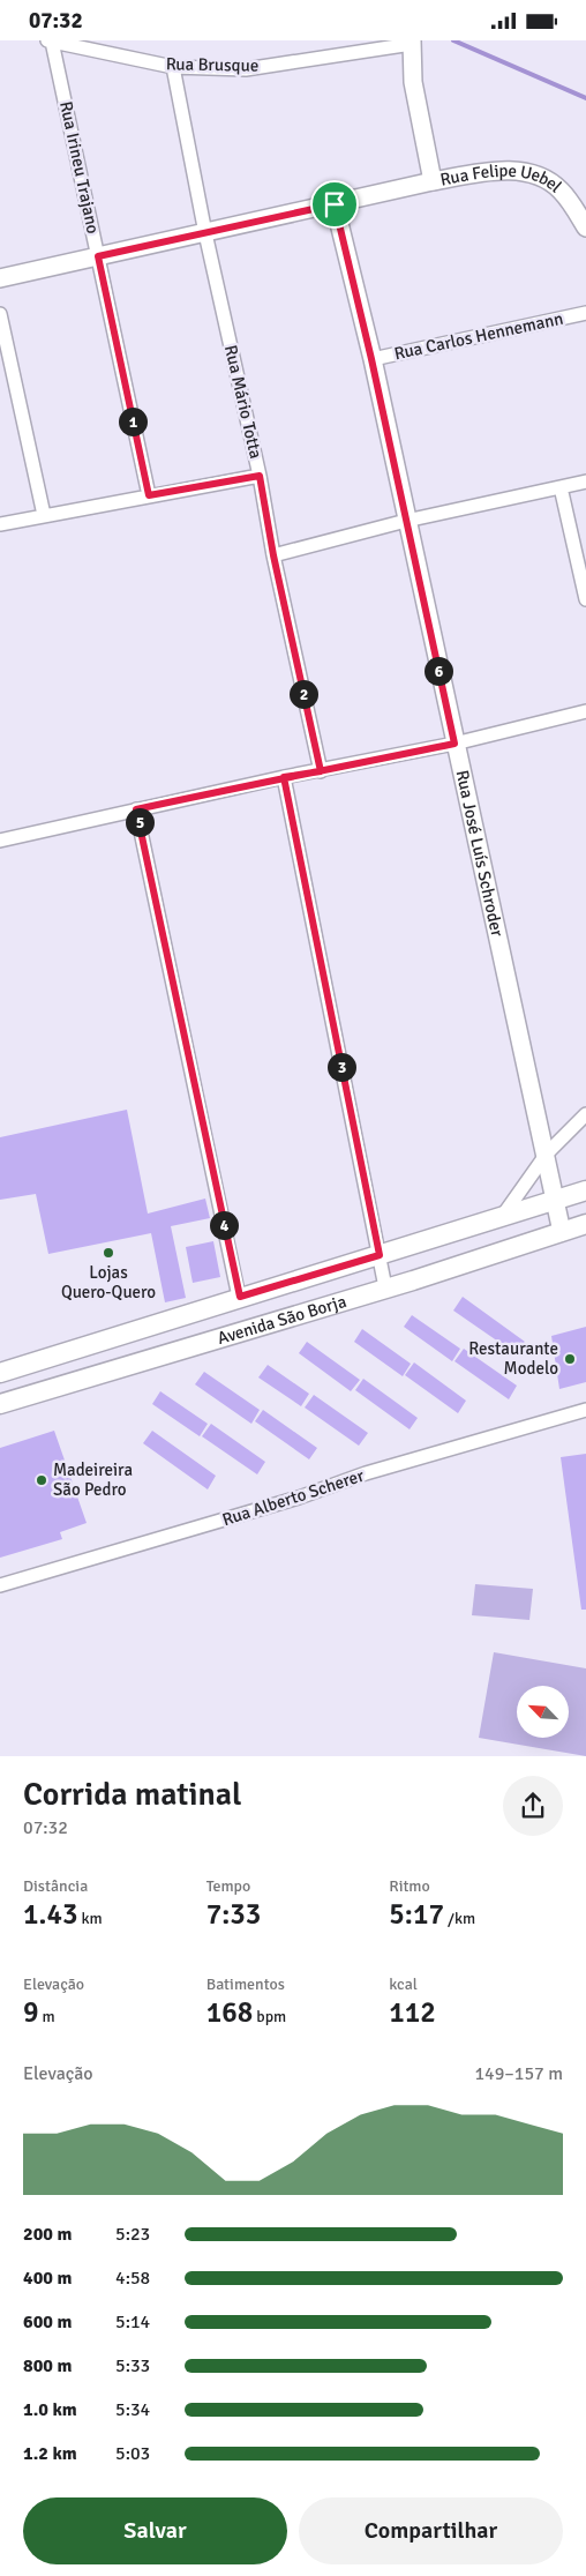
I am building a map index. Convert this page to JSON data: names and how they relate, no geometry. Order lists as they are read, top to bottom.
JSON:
{
  "streets": {
    "main road": ["Avenida São Borja"],
    "street": [
      "Rua Brusque",
      "Rua Irineu Trajano",
      "Rua Felipe Uebel",
      "Rua Carlos Hennemann",
      "Rua Mário Totta",
      "Rua José Luís Schroder",
      "Rua Alberto Scherer"
    ]
  },
  "crossings": [
    ["Rua Brusque", "Rua Irineu Trajano"],
    ["Rua Brusque", "Rua Felipe Uebel"],
    ["Rua Brusque", "Rua Mário Totta"],
    ["Rua Carlos Hennemann", "Rua José Luís Schroder"],
    ["Rua José Luís Schroder", "Avenida São Borja"]
  ],
  "places": ["Lojas Quero-Quero", "Restaurante Modelo", "Madeireira São Pedro"],
  "north": "top left",
  "page": {
    "status": "07:32",
    "pins": [
      "1",
      "6",
      "2",
      "5",
      "3",
      "4"
    ],
    "heading": ["Corrida matinal", "07:32"],
    "stats": [
      ["Distância", "1.43 km"],
      ["Tempo", "7:33"],
      ["Ritmo", "5:17 /km"],
      ["Elevação", "9 m"],
      ["Batimentos", "168 bpm"],
      ["kcal", "112"]
    ],
    "chart": ["Elevação", "149–157 m"],
    "list": [
      {
        "name": "200 m",
        "note": "5:23"
      },
      {
        "name": "400 m",
        "note": "4:58"
      },
      {
        "name": "600 m",
        "note": "5:14"
      },
      {
        "name": "800 m",
        "note": "5:33"
      },
      {
        "name": "1.0 km",
        "note": "5:34"
      },
      {
        "name": "1.2 km",
        "note": "5:03"
      }
    ],
    "buttons": ["Salvar", "Compartilhar"]
  }
}
